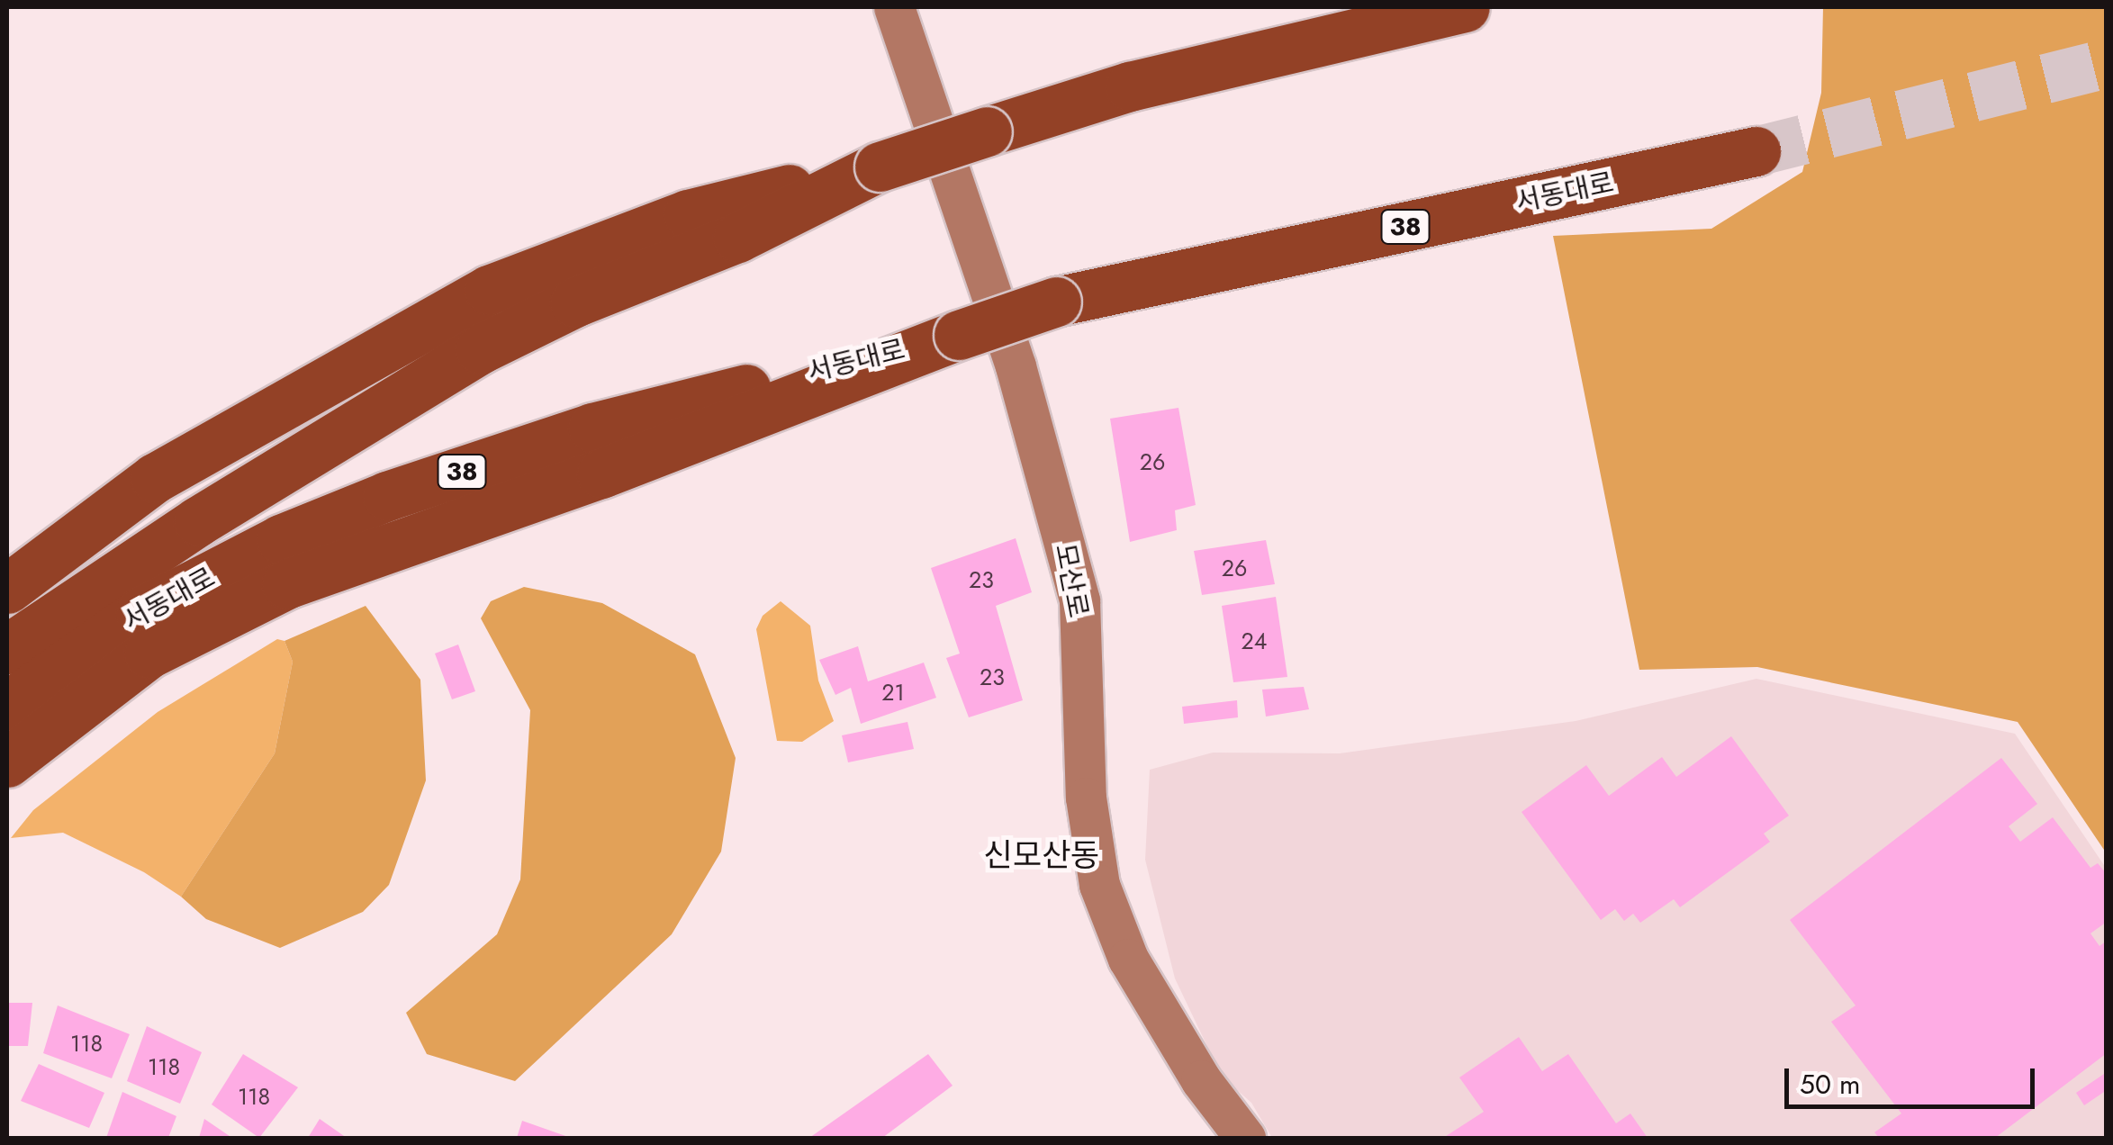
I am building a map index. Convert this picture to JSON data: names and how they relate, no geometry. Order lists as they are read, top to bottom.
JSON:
{
  "streets": {
    "highway": ["서동대로", "38"],
    "street": ["모산로"]
  },
  "districts": ["신모산동"],
  "house_numbers": [
    "26",
    "26",
    "23",
    "24",
    "23",
    "21",
    "118",
    "118",
    "118"
  ],
  "scale_bar": "50 m"
}
